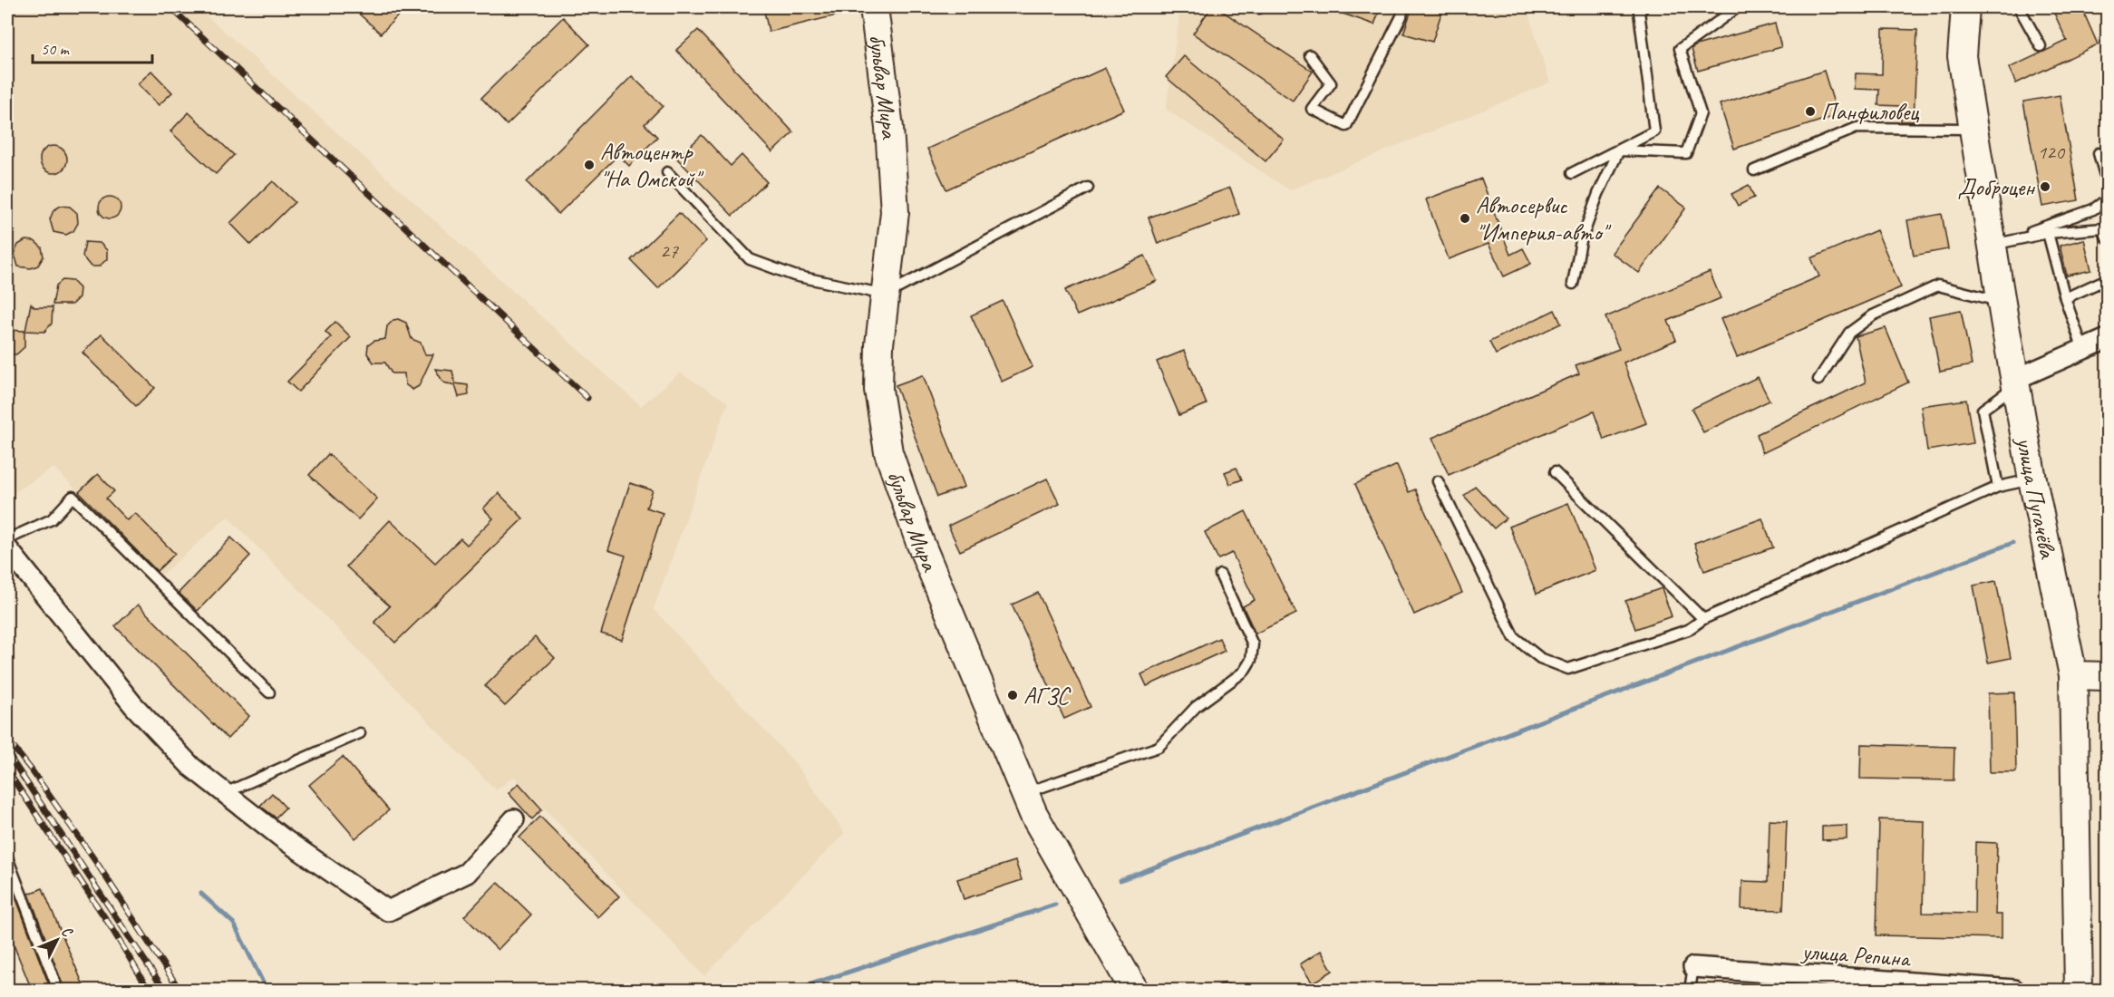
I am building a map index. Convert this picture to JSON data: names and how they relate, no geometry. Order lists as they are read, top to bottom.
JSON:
{
  "streets": {
    "street": ["бульвар Мира", "улица Пугачёва", "улица Репина"]
  },
  "places": [
    "Панфиловец",
    "Автоцентр \"На Омской\"",
    "Доброцен",
    "Автосервис \"Империя-авто\"",
    "АГЗС"
  ],
  "house_numbers": ["120", "27"],
  "scale_bar": "50 m",
  "north": "top right"
}
